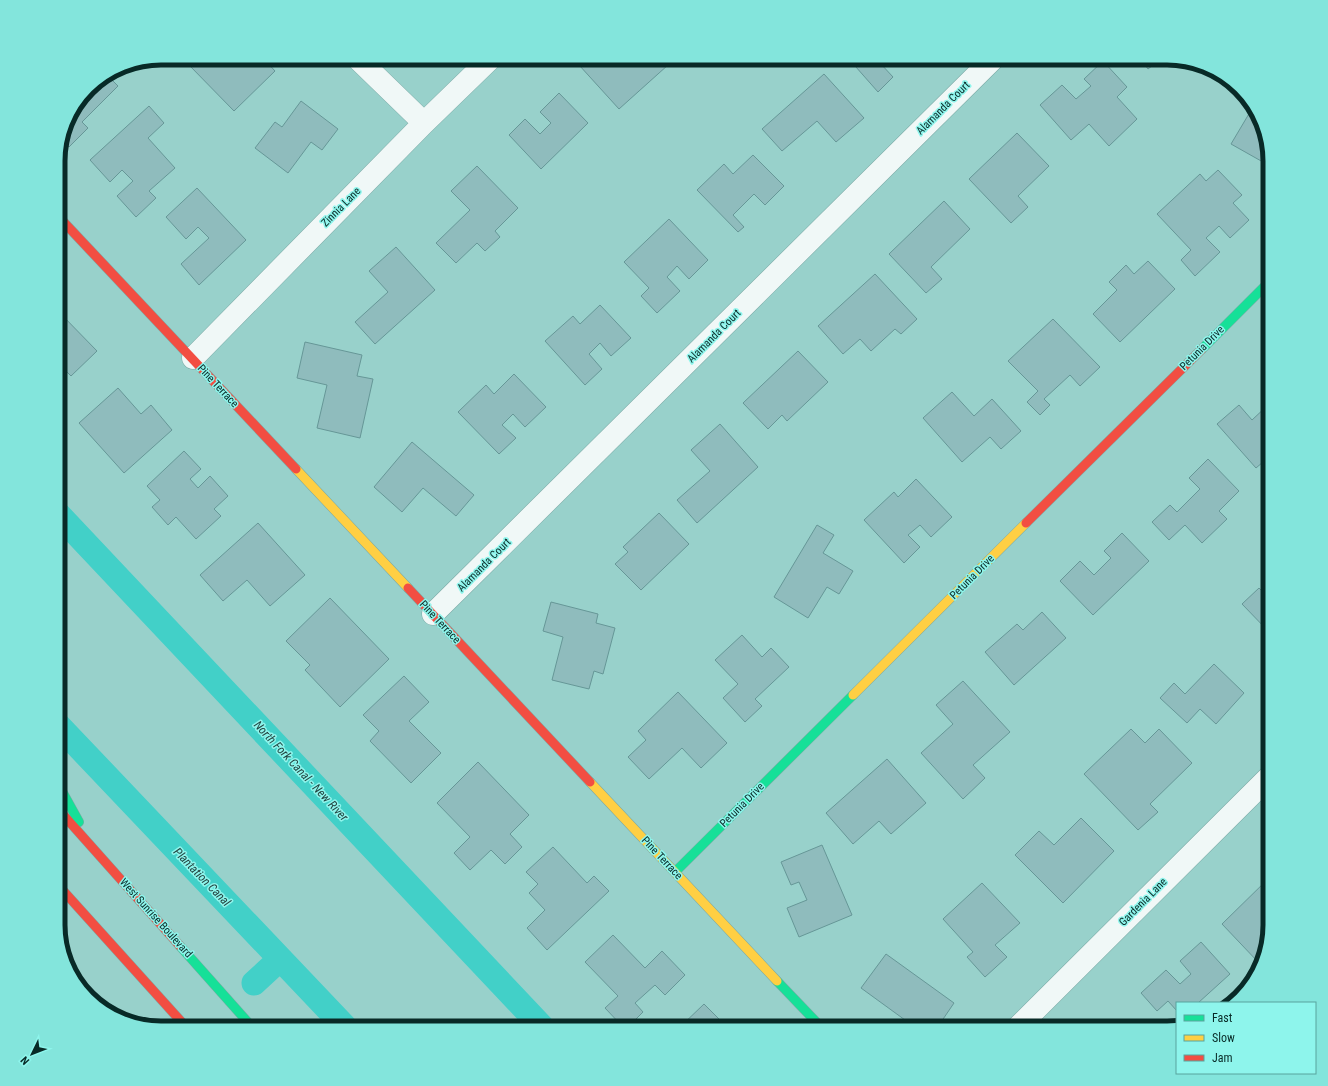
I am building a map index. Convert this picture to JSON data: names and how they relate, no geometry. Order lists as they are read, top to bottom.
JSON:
{
  "streets": {
    "main road": ["Petunia Drive", "Pine Terrace", "West Sunrise Boulevard"],
    "street": ["Alamanda Court", "Zinnia Lane", "Gardenia Lane"]
  },
  "crossings": [
    ["Alamanda Court", "Pine Terrace"],
    ["Zinnia Lane", "Pine Terrace"],
    ["Petunia Drive", "Pine Terrace"]
  ],
  "water": ["North Fork Canal - New River", "Plantation Canal"],
  "legend": ["Fast", "Slow", "Jam"],
  "north": "bottom left"
}
